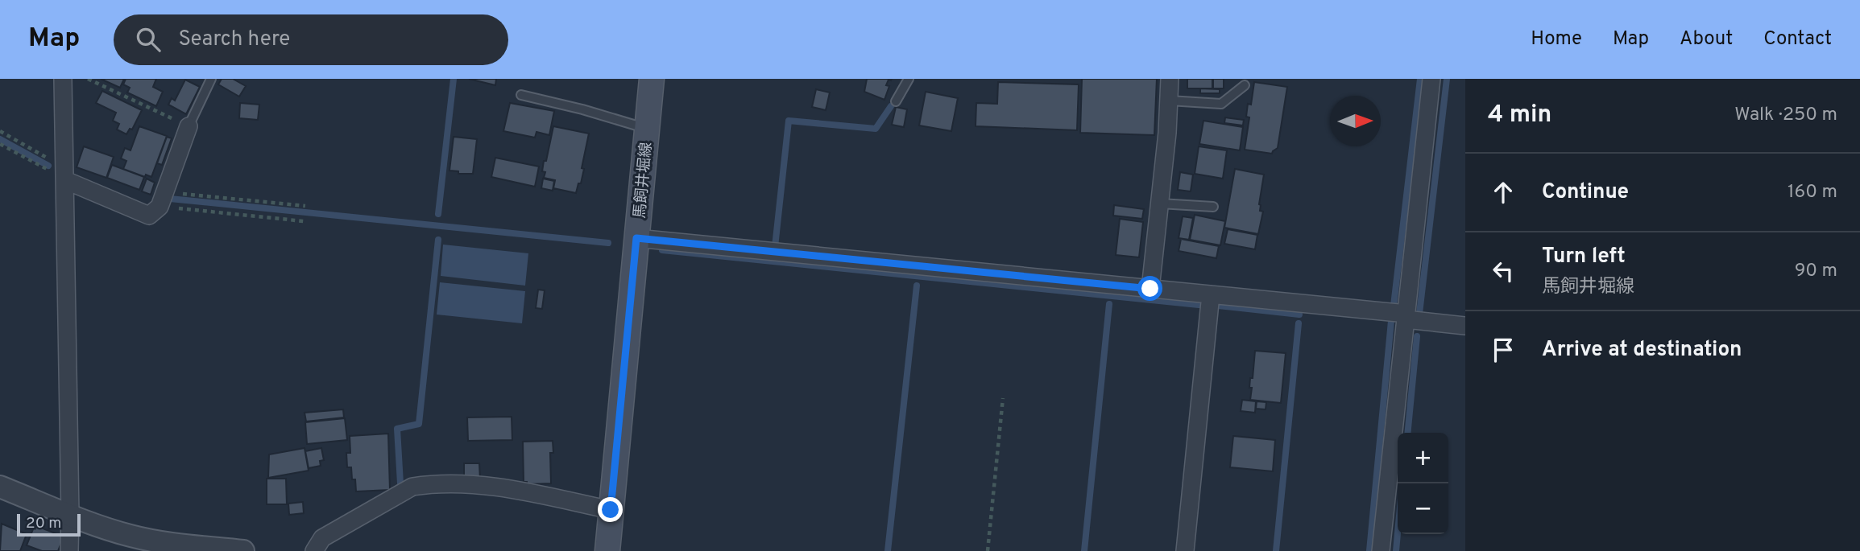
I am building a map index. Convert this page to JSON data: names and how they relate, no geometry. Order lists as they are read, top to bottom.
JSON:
{
  "streets": {
    "main road": ["馬飼井堀線"]
  },
  "scale_bar": "20 m",
  "north": "right",
  "page": {
    "header": "Map",
    "search": "Search here",
    "nav": [
      "Home",
      "Map",
      "About",
      "Contact"
    ],
    "heading": ["4 min", "Walk · 250 m"],
    "list": [
      ["Continue", "160 m"],
      ["Turn left", "馬飼井堀線", "90 m"],
      "Arrive at destination"
    ],
    "map_buttons": ["+", "−"],
    "scale": "20 m"
  }
}
